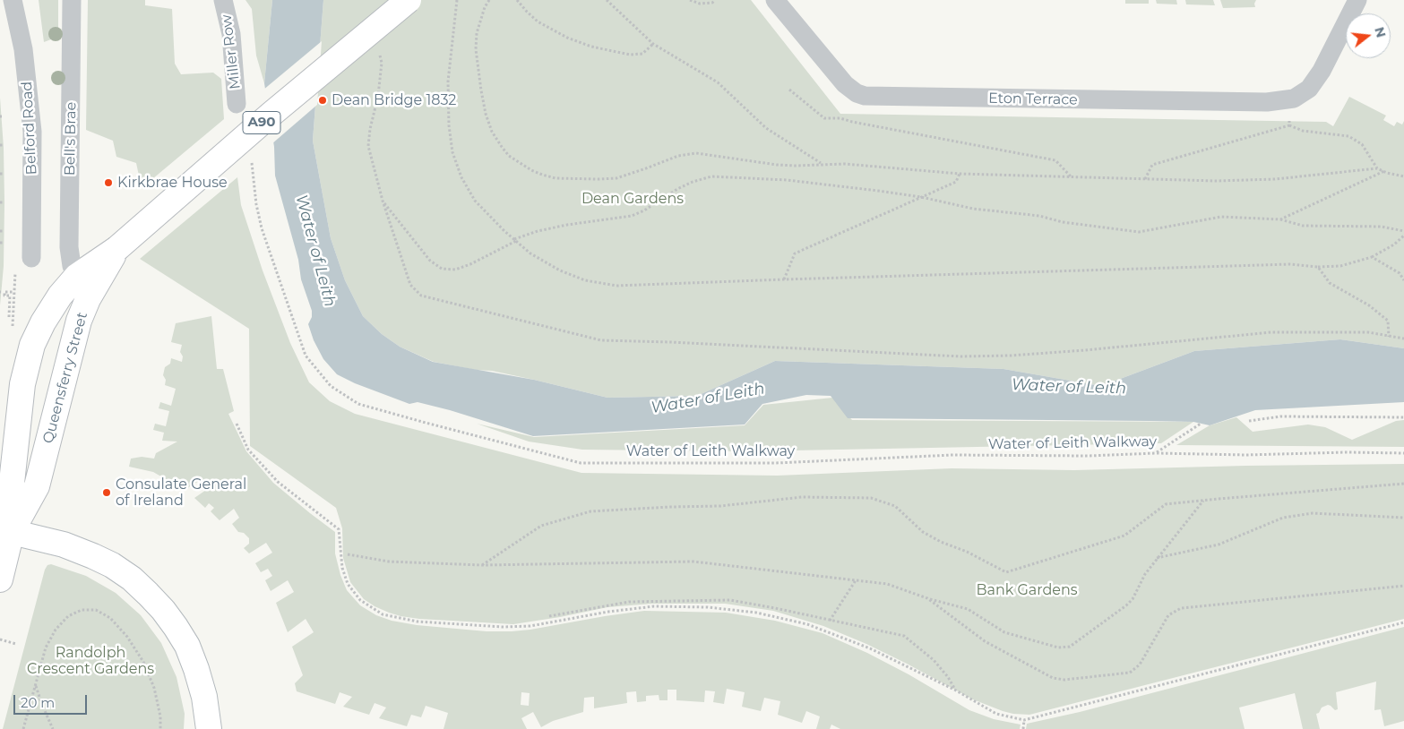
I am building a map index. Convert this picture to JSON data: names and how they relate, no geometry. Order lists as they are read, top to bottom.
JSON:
{
  "streets": {
    "main road": ["A90", "Queensferry Street"],
    "street": [
      "Miller Row",
      "Eton Terrace",
      "Belford Road",
      "Bell's Brae"
    ],
    "path": ["Water of Leith Walkway"]
  },
  "crossings": [
    ["A90", "Queensferry Street"],
    ["Bell's Brae", "Queensferry Street"]
  ],
  "water": ["Water of Leith"],
  "parks": ["Dean Gardens", "Bank Gardens", "Randolph Crescent Gardens"],
  "places": ["Dean Bridge 1832", "Kirkbrae House", "Consulate General of Ireland"],
  "scale_bar": "20 m",
  "north": "right"
}
